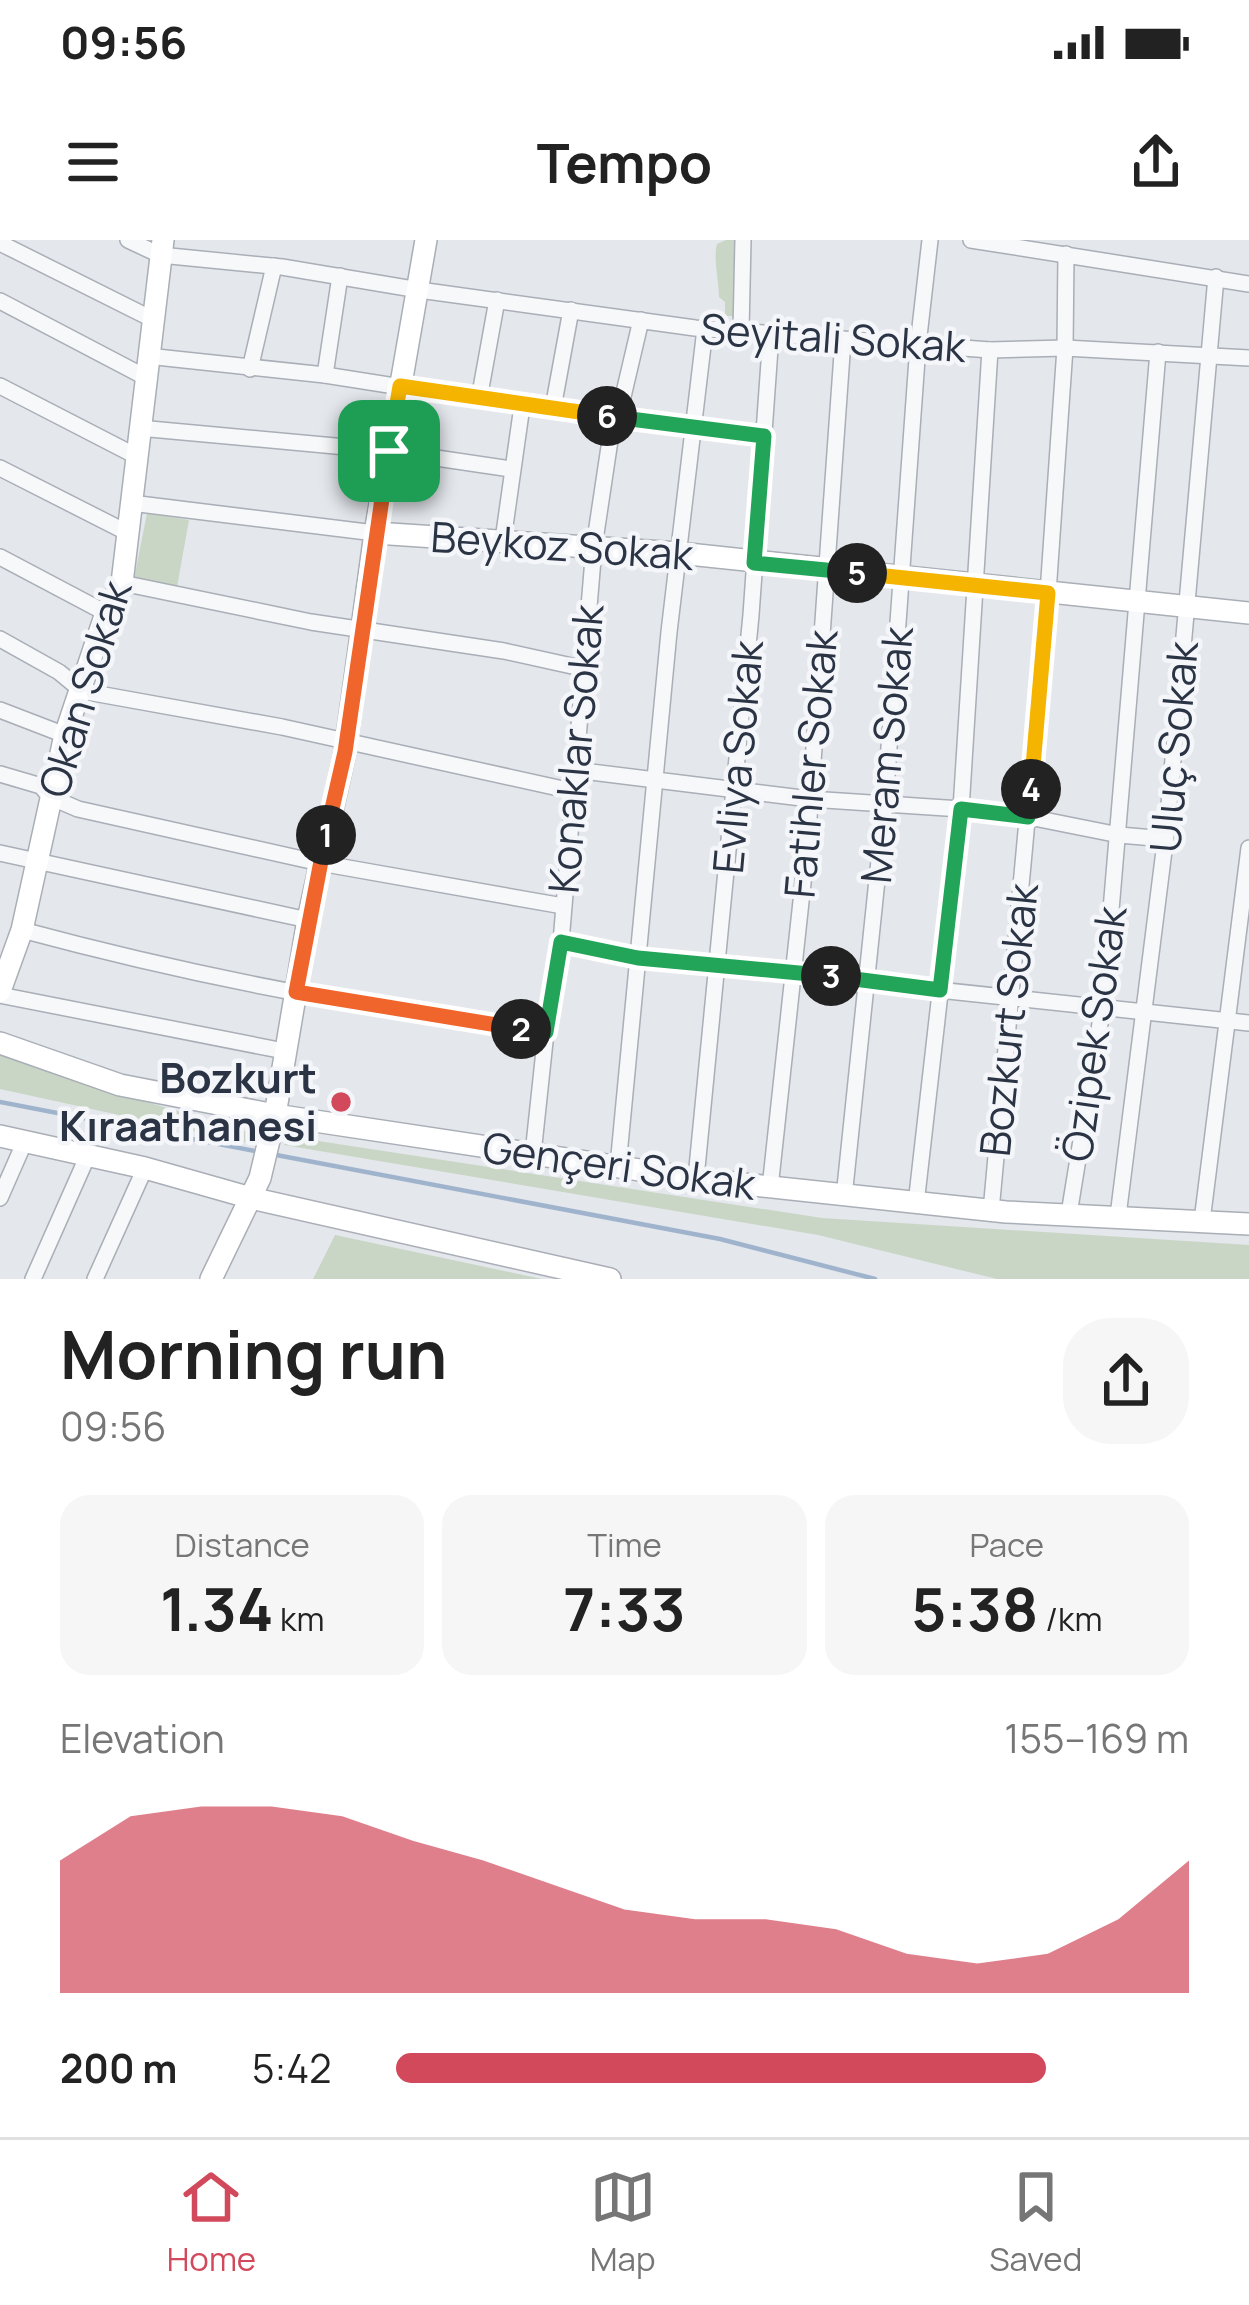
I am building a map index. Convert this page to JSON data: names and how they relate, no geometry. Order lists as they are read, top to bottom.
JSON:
{
  "streets": {
    "street": [
      "Seyitali Sokak",
      "Beykoz Sokak",
      "Okan Sokak",
      "Uluç Sokak",
      "Konaklar Sokak",
      "Meram Sokak",
      "Evliya Sokak",
      "Fatihler Sokak",
      "Bozkurt Sokak",
      "Özipek Sokak",
      "Gençeri Sokak"
    ]
  },
  "crossings": [
    ["Seyitali Sokak", "Okan Sokak"],
    ["Seyitali Sokak", "Uluç Sokak"],
    ["Seyitali Sokak", "Konaklar Sokak"],
    ["Seyitali Sokak", "Meram Sokak"],
    ["Seyitali Sokak", "Evliya Sokak"],
    ["Seyitali Sokak", "Fatihler Sokak"],
    ["Seyitali Sokak", "Bozkurt Sokak"],
    ["Seyitali Sokak", "Özipek Sokak"],
    ["Beykoz Sokak", "Uluç Sokak"],
    ["Beykoz Sokak", "Konaklar Sokak"],
    ["Beykoz Sokak", "Meram Sokak"],
    ["Beykoz Sokak", "Evliya Sokak"],
    ["Beykoz Sokak", "Fatihler Sokak"],
    ["Beykoz Sokak", "Bozkurt Sokak"],
    ["Beykoz Sokak", "Özipek Sokak"],
    ["Uluç Sokak", "Gençeri Sokak"],
    ["Konaklar Sokak", "Gençeri Sokak"],
    ["Meram Sokak", "Gençeri Sokak"],
    ["Evliya Sokak", "Gençeri Sokak"],
    ["Fatihler Sokak", "Gençeri Sokak"],
    ["Bozkurt Sokak", "Gençeri Sokak"],
    ["Özipek Sokak", "Gençeri Sokak"]
  ],
  "places": ["Bozkurt Kıraathanesi"],
  "page": {
    "status": "09:56",
    "header": "Tempo",
    "pins": [
      "6",
      "5",
      "4",
      "1",
      "3",
      "2"
    ],
    "heading": ["Morning run", "09:56"],
    "stats": [
      ["Distance", "1.34 km"],
      ["Time", "7:33"],
      ["Pace", "5:38 /km"]
    ],
    "chart": ["Elevation", "155–169 m"],
    "list": [
      {
        "name": "200 m",
        "note": "5:42"
      }
    ],
    "tabs": ["Home", "Map", "Saved"]
  }
}
